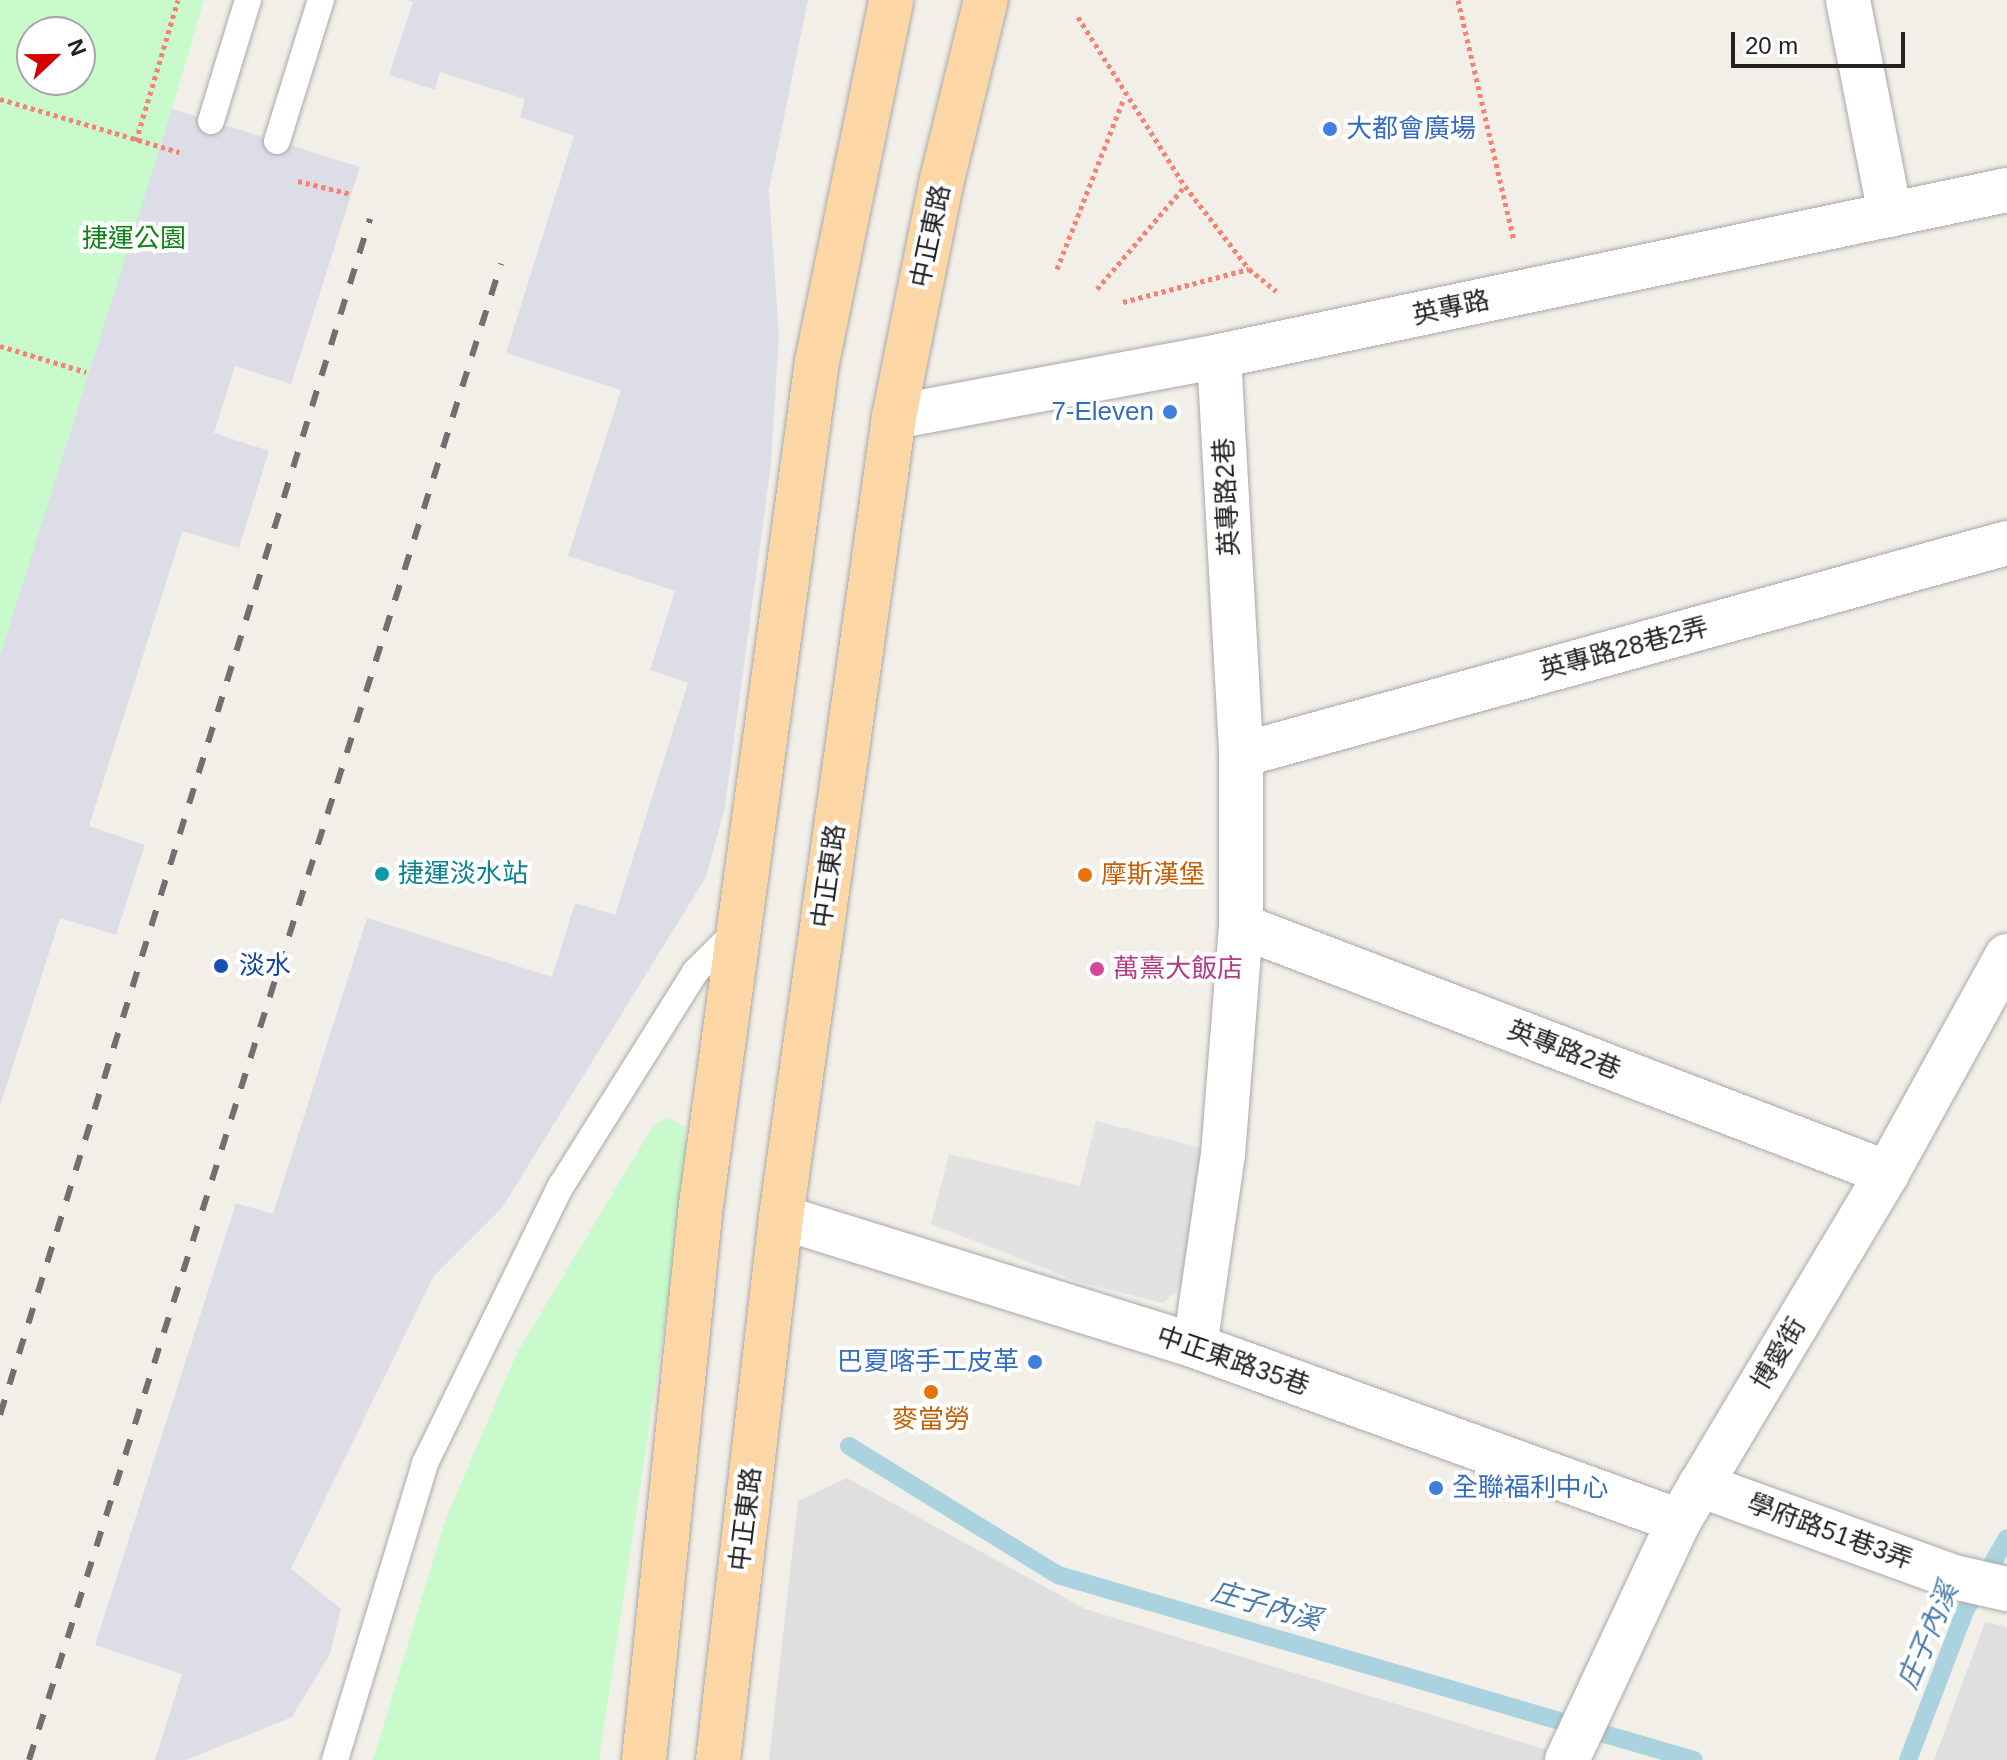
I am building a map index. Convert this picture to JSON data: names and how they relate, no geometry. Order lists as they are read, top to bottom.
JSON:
{
  "streets": {
    "main road": ["中正東路"],
    "street": [
      "英專路",
      "英專路2巷",
      "英專路28巷2弄",
      "博愛街",
      "中正東路35巷",
      "學府路51巷3弄"
    ]
  },
  "crossings": [
    ["中正東路", "英專路"],
    ["中正東路", "中正東路35巷"],
    ["英專路", "英專路2巷"],
    ["英專路2巷", "英專路28巷2弄"],
    ["英專路2巷", "博愛街"],
    ["英專路2巷", "中正東路35巷"],
    ["博愛街", "中正東路35巷"],
    ["博愛街", "學府路51巷3弄"],
    ["中正東路35巷", "學府路51巷3弄"]
  ],
  "water": ["庄子內溪"],
  "parks": ["捷運公園"],
  "places": [
    "大都會廣場",
    "7-Eleven",
    "捷運淡水站",
    "摩斯漢堡",
    "淡水",
    "萬熹大飯店",
    "巴夏喀手工皮革",
    "麥當勞",
    "全聯福利中心"
  ],
  "scale_bar": "20 m",
  "north": "right"
}
